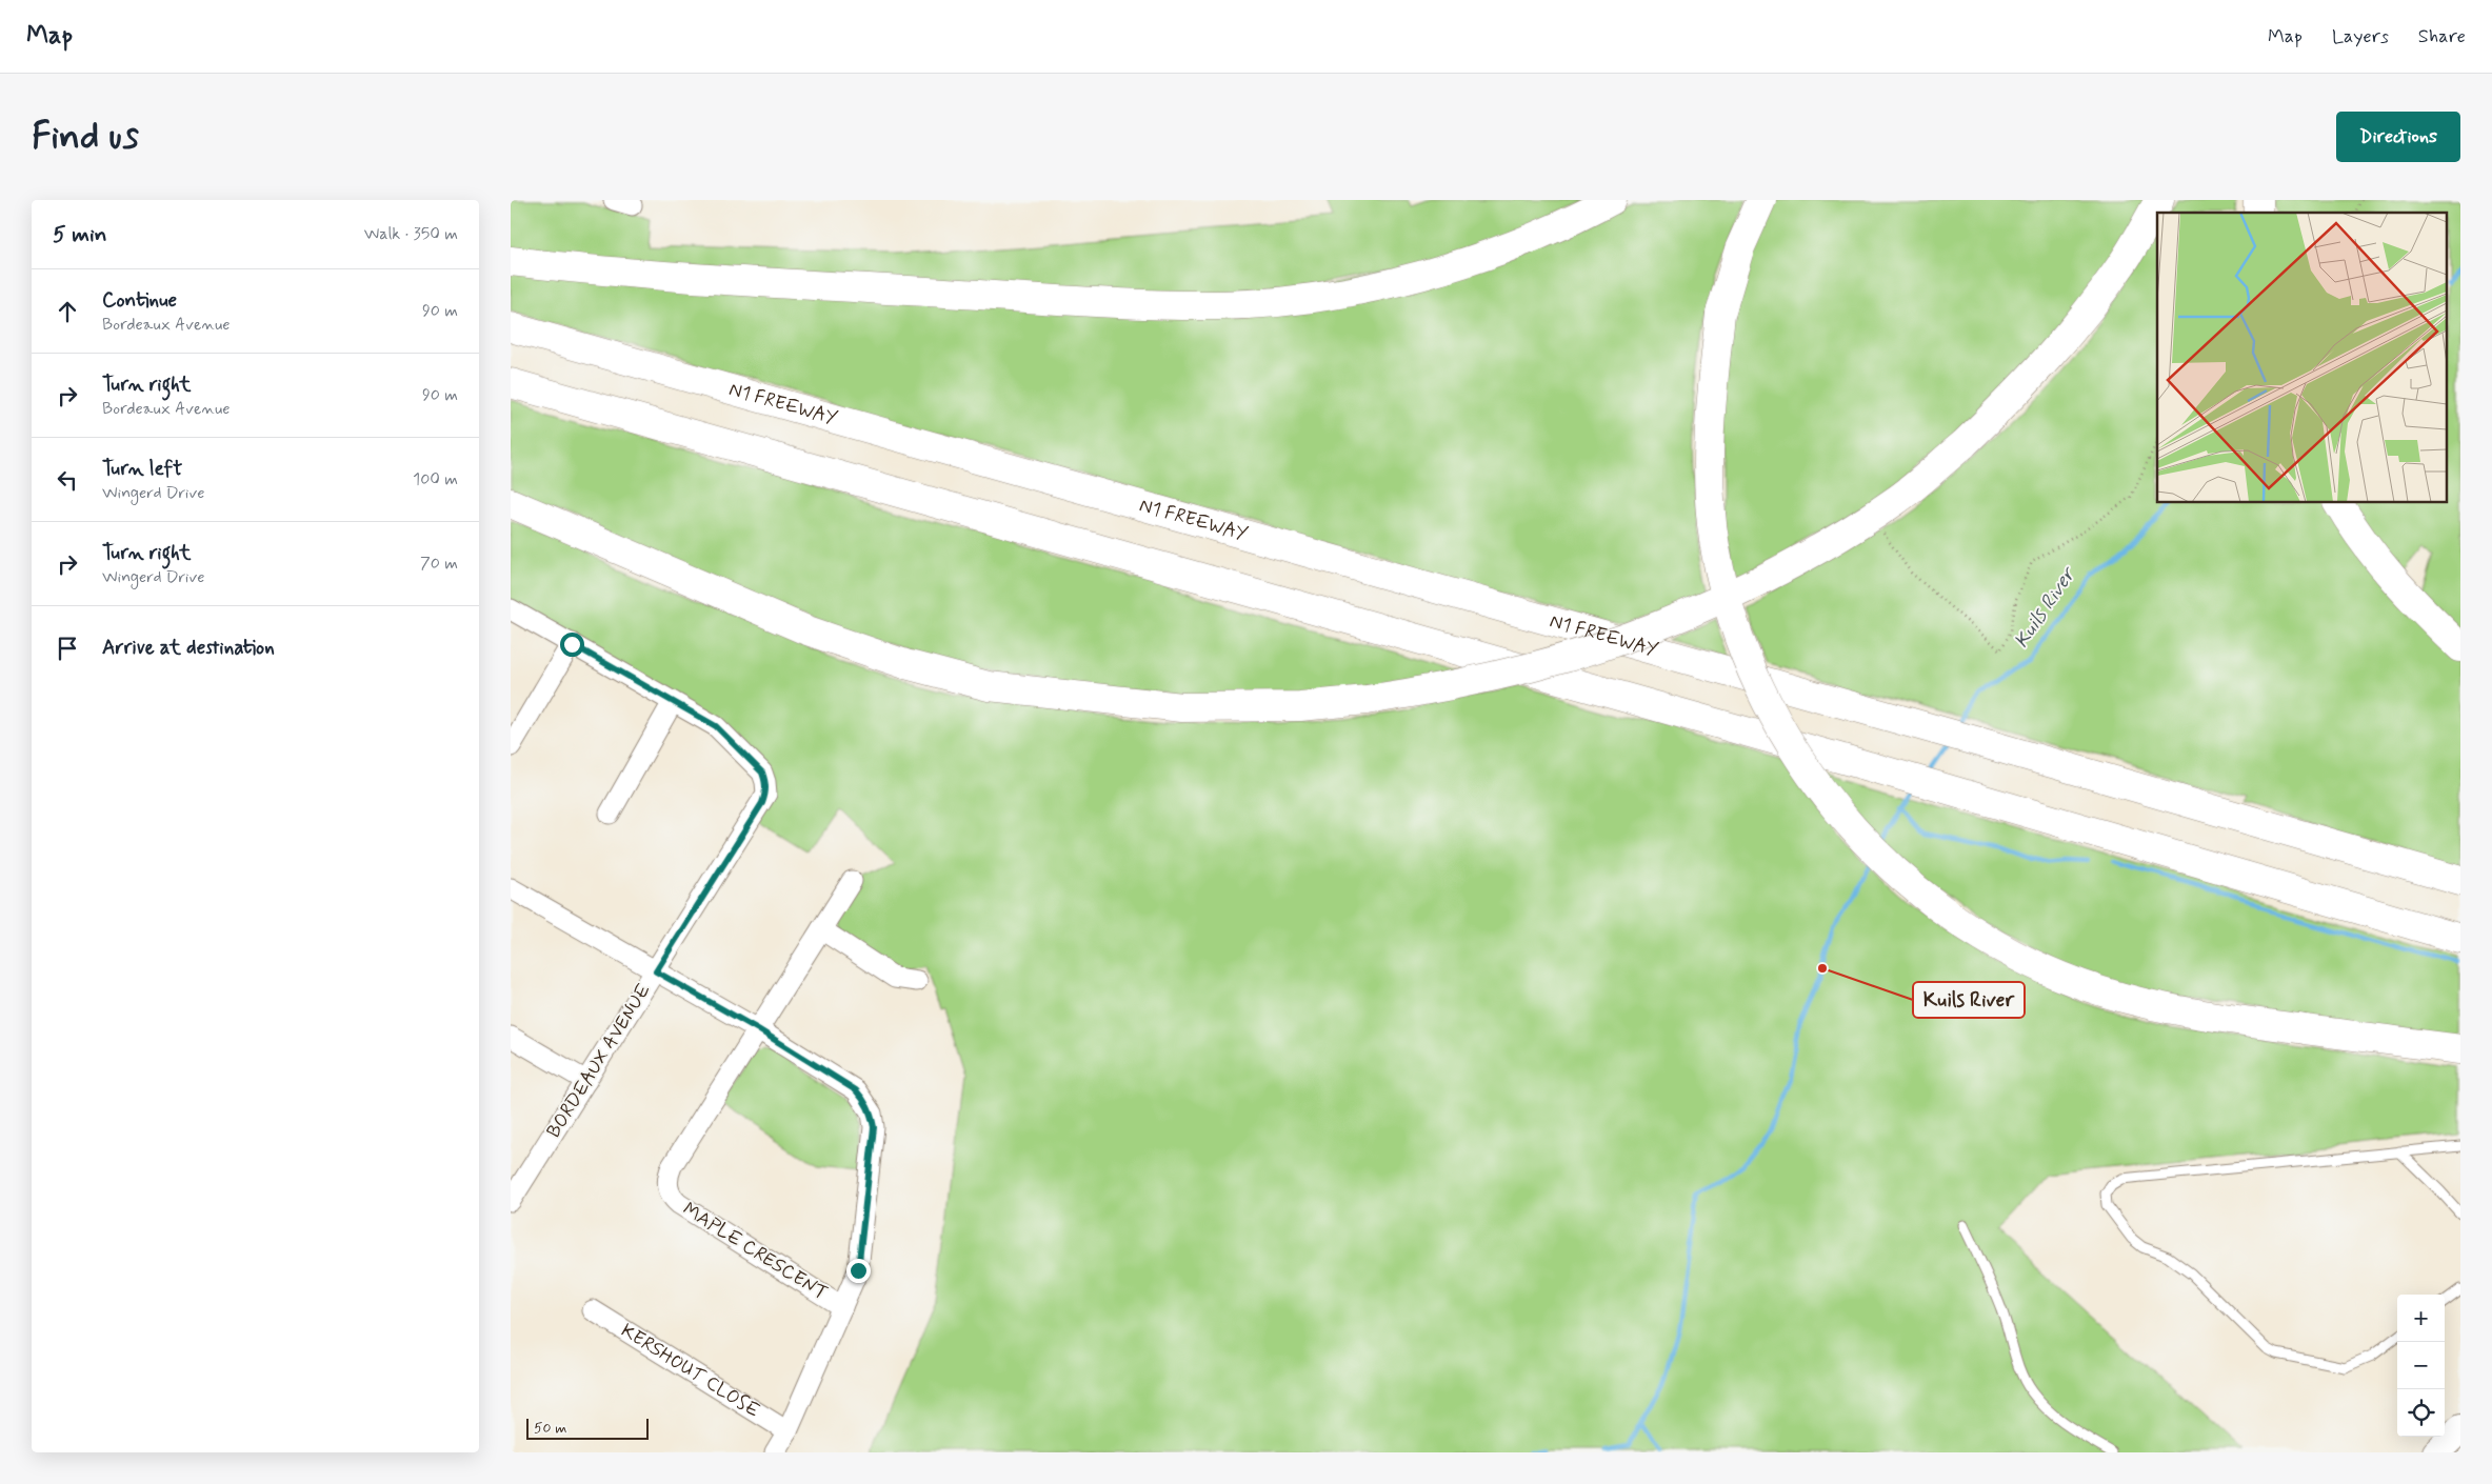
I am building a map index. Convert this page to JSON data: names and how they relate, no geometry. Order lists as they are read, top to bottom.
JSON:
{
  "streets": {
    "highway": ["N1 FREEWAY"],
    "street": ["BORDEAUX AVENUE", "MAPLE CRESCENT", "KERSHOUT CLOSE"]
  },
  "water": ["Kuils River"],
  "places": ["Kuils River"],
  "scale_bar": "50 m",
  "page": {
    "header": "Map",
    "nav": ["Map", "Layers", "Share"],
    "buttons": "Directions",
    "title": "Find us",
    "heading": ["5 min", "Walk · 350 m"],
    "list": [
      ["Continue", "Bordeaux Avenue", "90 m"],
      ["Turn right", "Bordeaux Avenue", "90 m"],
      ["Turn left", "Wingerd Drive", "100 m"],
      ["Turn right", "Wingerd Drive", "70 m"],
      "Arrive at destination"
    ],
    "map_buttons": ["+", "−"],
    "scale": "50 m"
  }
}
